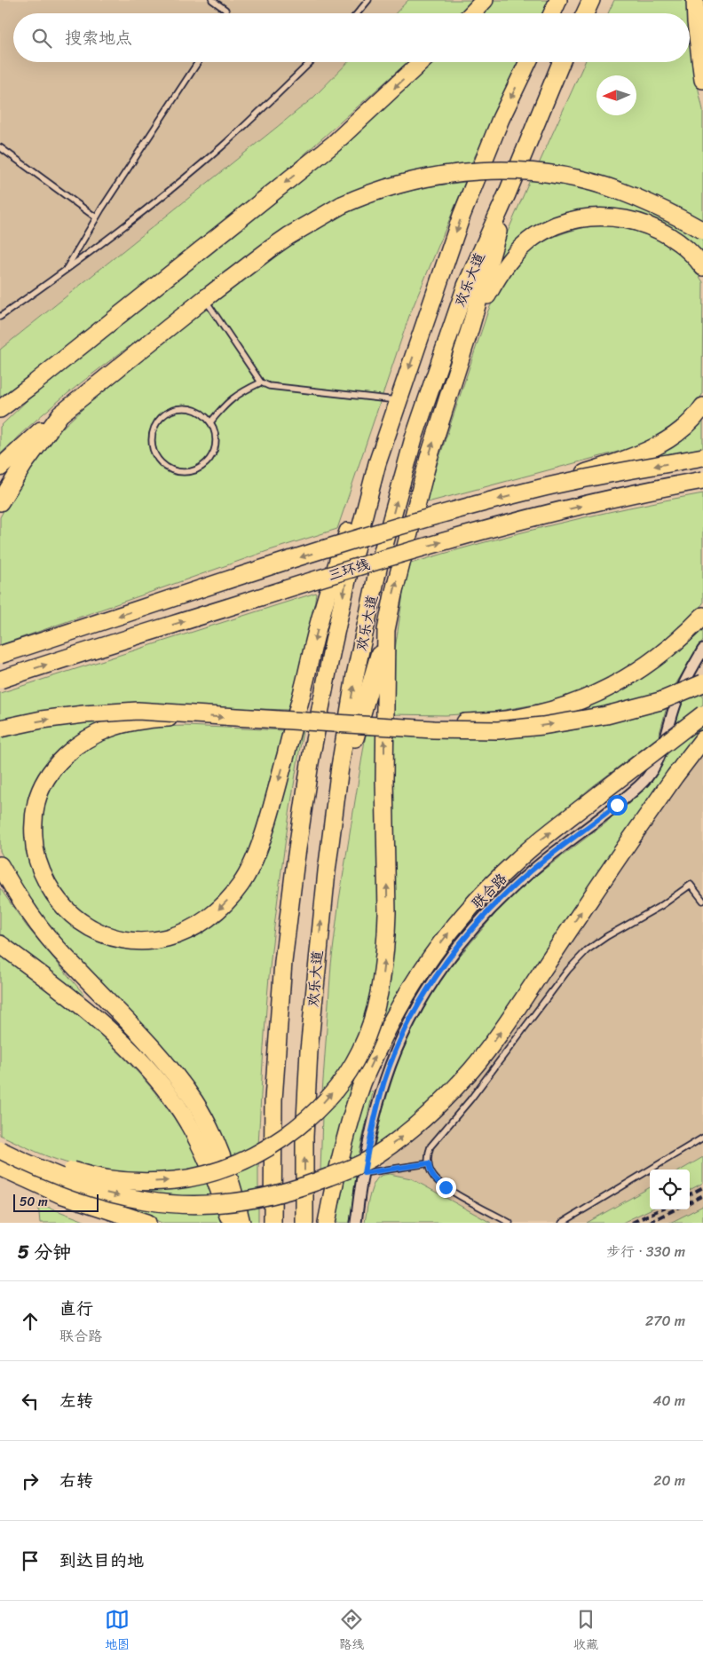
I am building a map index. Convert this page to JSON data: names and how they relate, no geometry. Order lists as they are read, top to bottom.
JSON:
{
  "streets": {
    "highway": ["欢乐大道", "三环线"],
    "street": ["联合路"]
  },
  "scale_bar": "50 m",
  "north": "left",
  "page": {
    "search": "搜索地点",
    "scale": "50 m",
    "heading": ["5 分钟", "步行 · 330 m"],
    "list": [
      ["直行", "联合路", "270 m"],
      ["左转", "40 m"],
      ["右转", "20 m"],
      "到达目的地"
    ],
    "nav": ["地图", "路线", "收藏"]
  }
}
